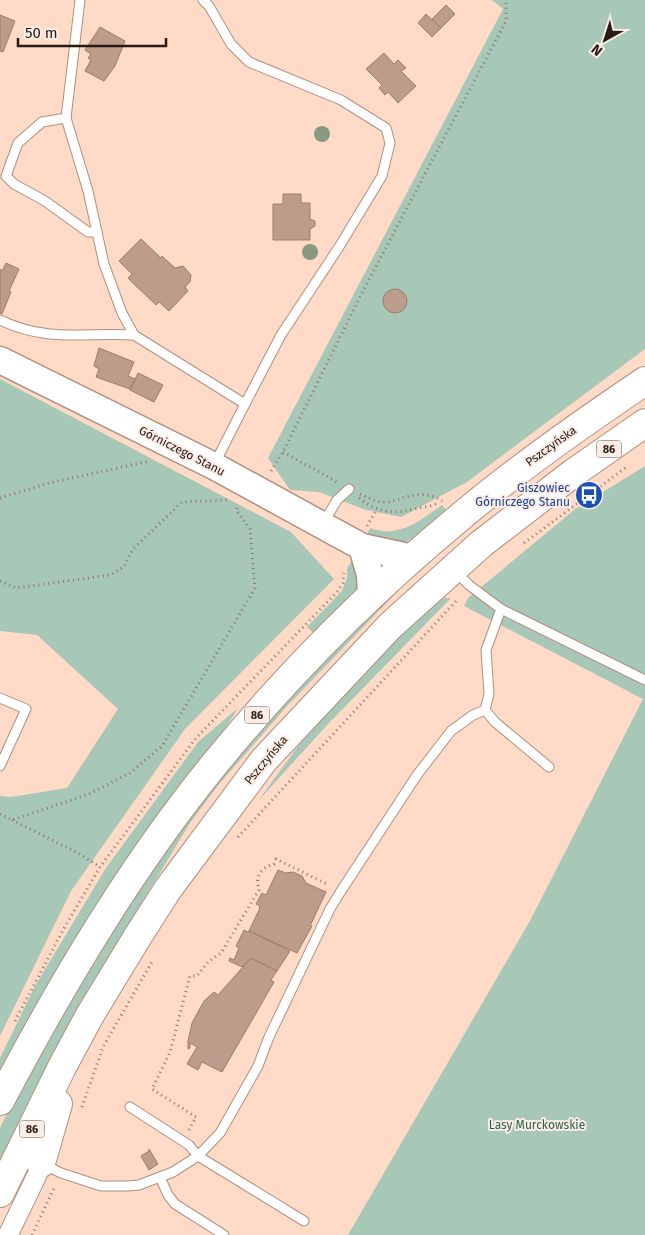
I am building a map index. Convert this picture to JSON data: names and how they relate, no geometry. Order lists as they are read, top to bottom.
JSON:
{
  "streets": {
    "main road": ["Pszczyńska", "86"],
    "street": ["Górniczego Stanu"]
  },
  "crossings": [
    ["Pszczyńska", "Górniczego Stanu"]
  ],
  "parks": ["Lasy Murckowskie"],
  "places": {
    "bus stop": ["Giszowiec Górniczego Stanu"]
  },
  "scale_bar": "50 m",
  "north": "bottom left"
}
